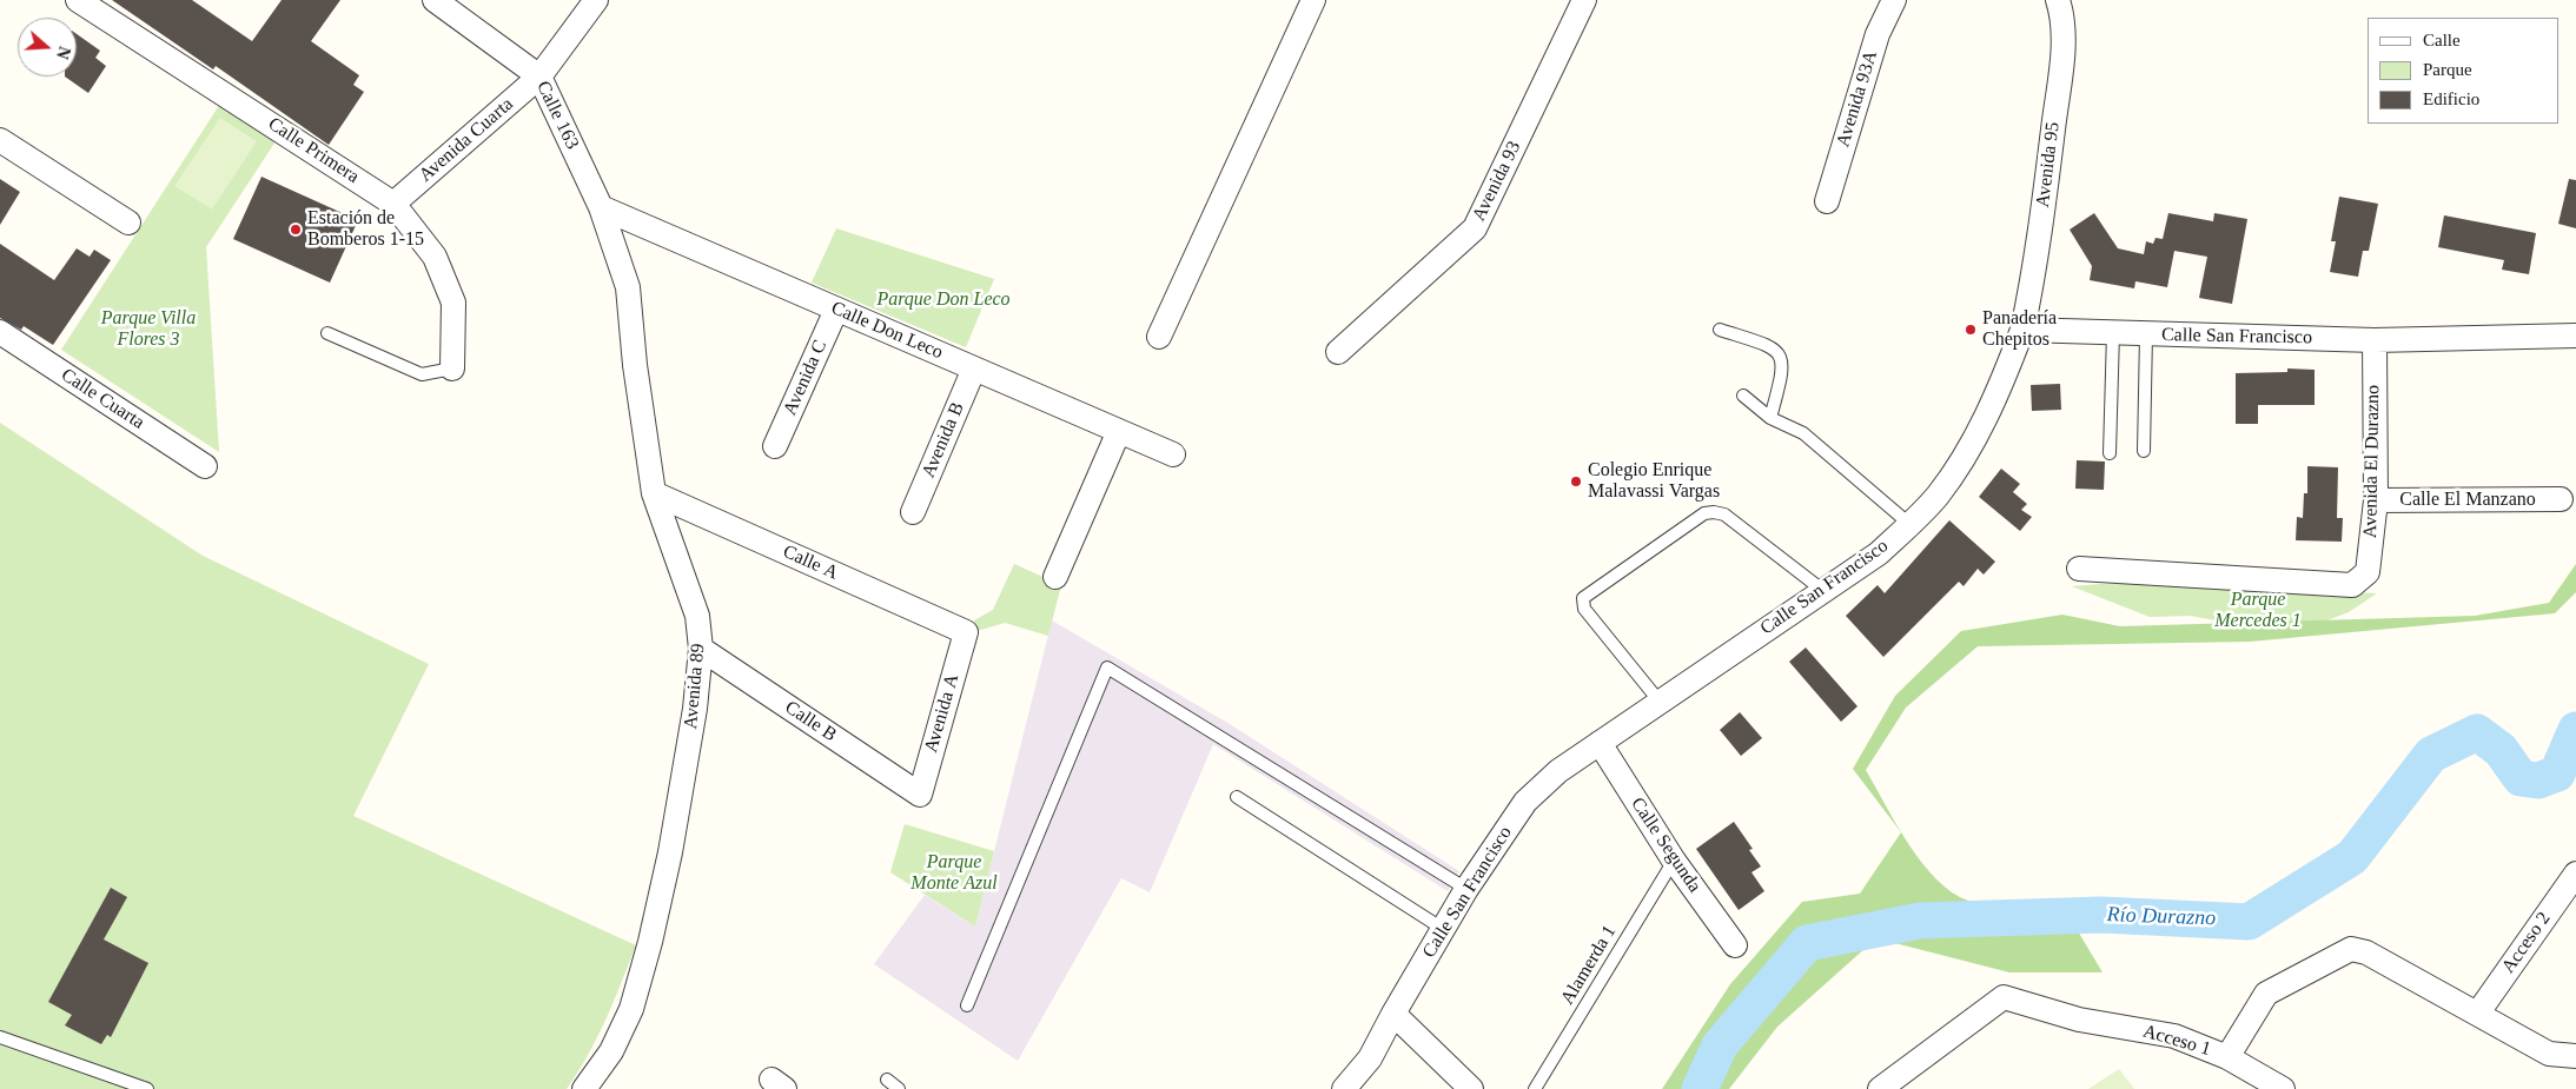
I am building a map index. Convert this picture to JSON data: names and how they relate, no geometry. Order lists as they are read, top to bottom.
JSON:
{
  "streets": {
    "street": [
      "Avenida 93A",
      "Calle 163",
      "Avenida Cuarta",
      "Calle Primera",
      "Avenida 95",
      "Avenida 93",
      "Calle Don Leco",
      "Calle San Francisco",
      "Avenida C",
      "Calle Cuarta",
      "Avenida B",
      "Avenida El Durazno",
      "Calle El Manzano",
      "Calle A",
      "Avenida 89",
      "Avenida A",
      "Calle B",
      "Calle Segunda",
      "Acceso 2",
      "Acceso 1"
    ],
    "lane": ["Alamerda 1"]
  },
  "crossings": [
    ["Calle 163", "Avenida Cuarta"],
    ["Calle 163", "Calle Don Leco"],
    ["Calle 163", "Avenida 89"],
    ["Avenida Cuarta", "Calle Primera"],
    ["Avenida 95", "Calle San Francisco"],
    ["Calle Don Leco", "Avenida C"],
    ["Calle Don Leco", "Avenida B"],
    ["Calle Don Leco", "Avenida 89"],
    ["Calle San Francisco", "Avenida El Durazno"],
    ["Calle San Francisco", "Calle Segunda"],
    ["Avenida El Durazno", "Calle El Manzano"],
    ["Calle A", "Avenida 89"],
    ["Calle A", "Avenida A"],
    ["Avenida 89", "Calle B"],
    ["Avenida A", "Calle B"],
    ["Calle Segunda", "Alamerda 1"],
    ["Acceso 2", "Acceso 1"]
  ],
  "water": ["Río Durazno"],
  "parks": [
    "Parque Don Leco",
    "Parque Villa Flores 3",
    "Parque Mercedes 1",
    "Parque Monte Azul"
  ],
  "places": ["Estación de Bomberos 1-15", "Panadería Chepitos", "Colegio Enrique Malavassi Vargas"],
  "legend": ["Calle", "Parque", "Edificio"],
  "north": "right"
}
